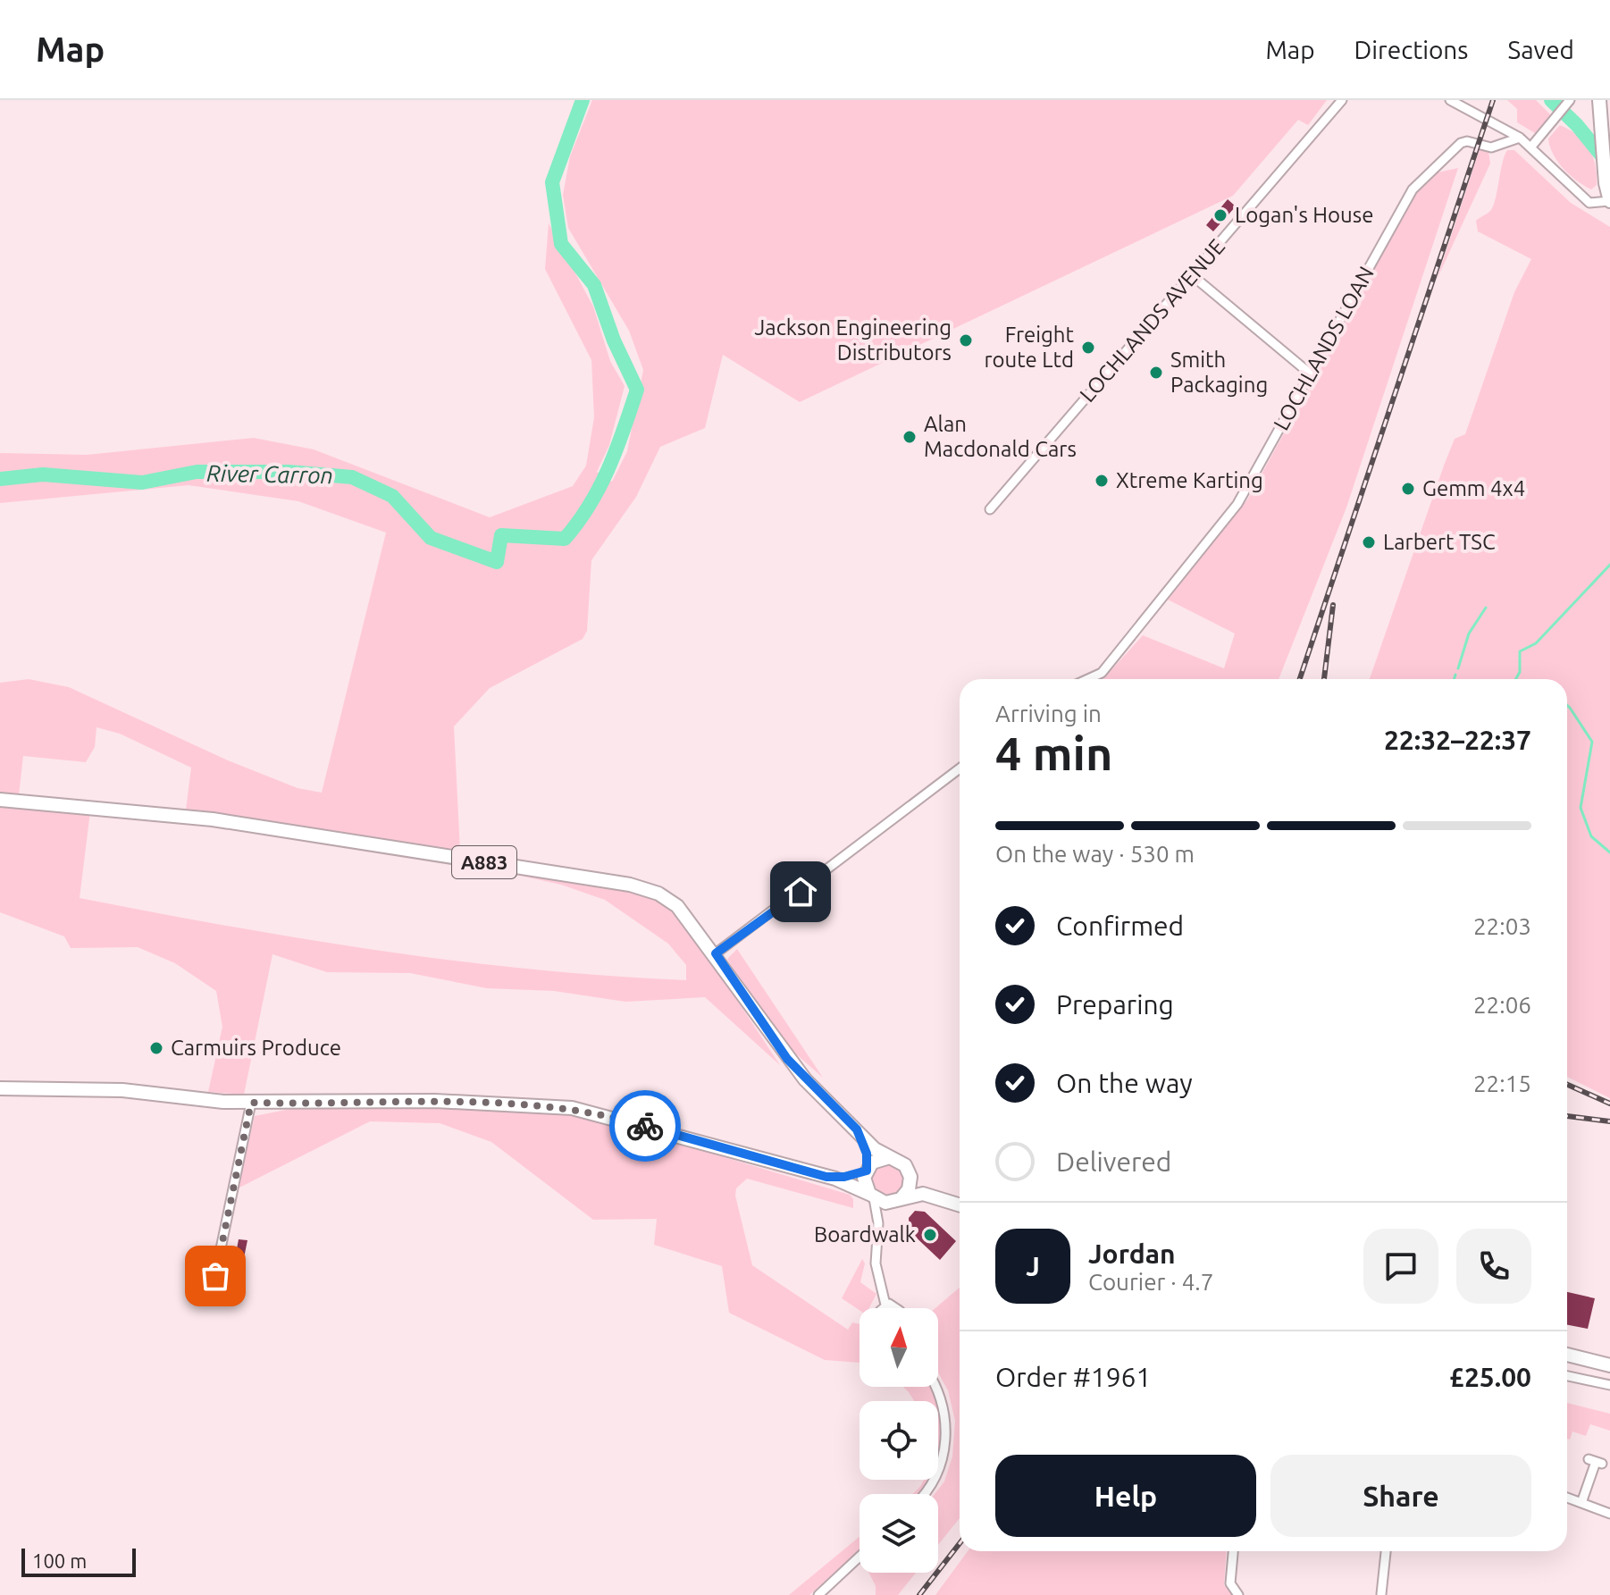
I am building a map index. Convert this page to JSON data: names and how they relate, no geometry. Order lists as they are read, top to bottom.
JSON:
{
  "streets": {
    "main road": ["A883"],
    "street": ["LOCHLANDS AVENUE", "LOCHLANDS LOAN"]
  },
  "water": ["River Carron"],
  "places": [
    "Logan's House",
    "Jackson Engineering Distributors",
    "Freight route Ltd",
    "Smith Packaging",
    "Alan Macdonald Cars",
    "Xtreme Karting",
    "Gemm 4x4",
    "Larbert TSC",
    "Carmuirs Produce",
    "Boardwalk"
  ],
  "scale_bar": "100 m",
  "north": "top",
  "page": {
    "header": "Map",
    "nav": ["Map", "Directions", "Saved"],
    "heading": ["4 min", "Arriving in", "22:32–22:37"],
    "panel": [
      "Jordan",
      "Courier · 4.7",
      "Order #1961",
      "£25.00"
    ],
    "bar": "On the way · 530 m",
    "list": [
      ["Confirmed", "22:03"],
      ["Preparing", "22:06"],
      ["On the way", "22:15"],
      "Delivered"
    ],
    "round": "J",
    "buttons": ["Help", "Share"],
    "scale": "100 m"
  }
}
